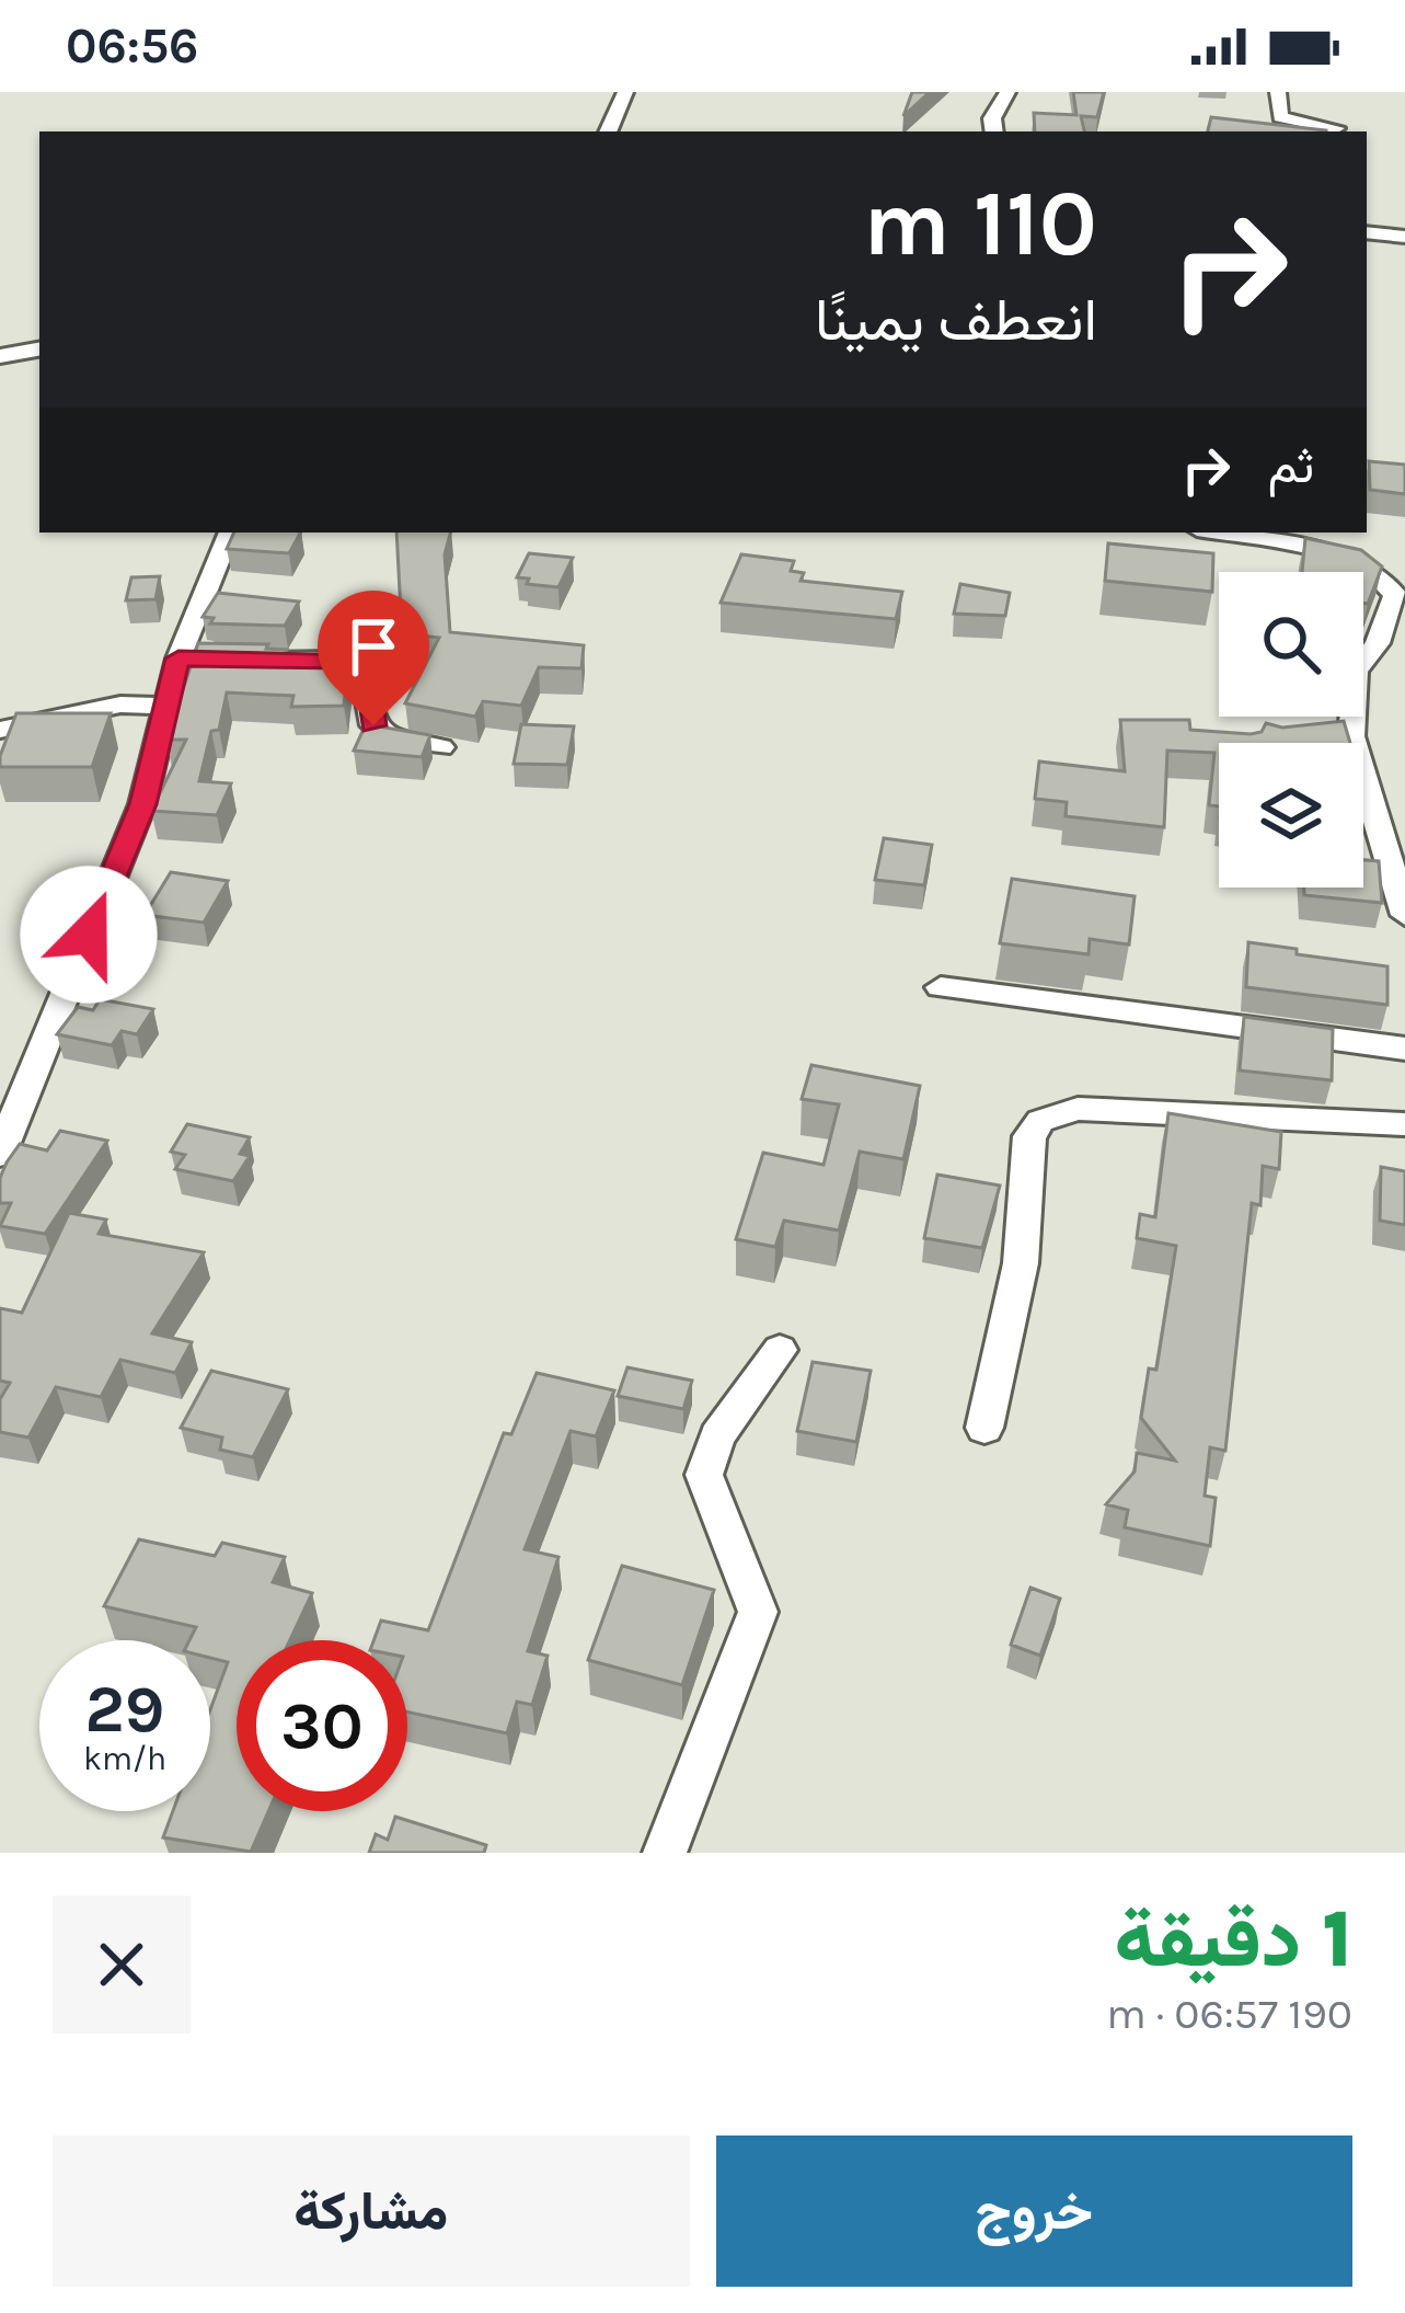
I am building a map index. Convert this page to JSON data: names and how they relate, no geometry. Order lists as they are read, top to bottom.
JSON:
{
  "page": {
    "status": "06:56",
    "turn": ["110 m", "انعطف يمينًا"],
    "then": "ثم",
    "speed": "29 km/h",
    "limit": "30",
    "heading": ["1 دقيقة", "190 m · 06:57"],
    "buttons": ["خروج", "مشاركة"]
  }
}
